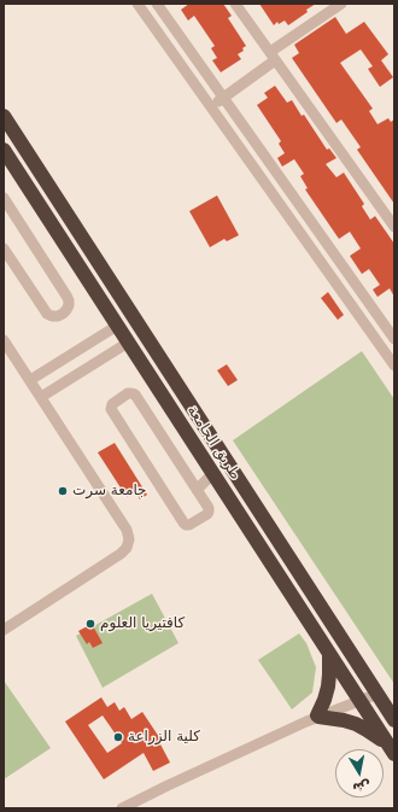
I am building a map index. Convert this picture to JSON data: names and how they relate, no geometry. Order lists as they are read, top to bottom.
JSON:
{
  "streets": {
    "highway": ["طريق الجامعة"]
  },
  "places": ["جامعة سرت", "كافتيريا العلوم", "كلية الزراعة"],
  "north": "bottom"
}
